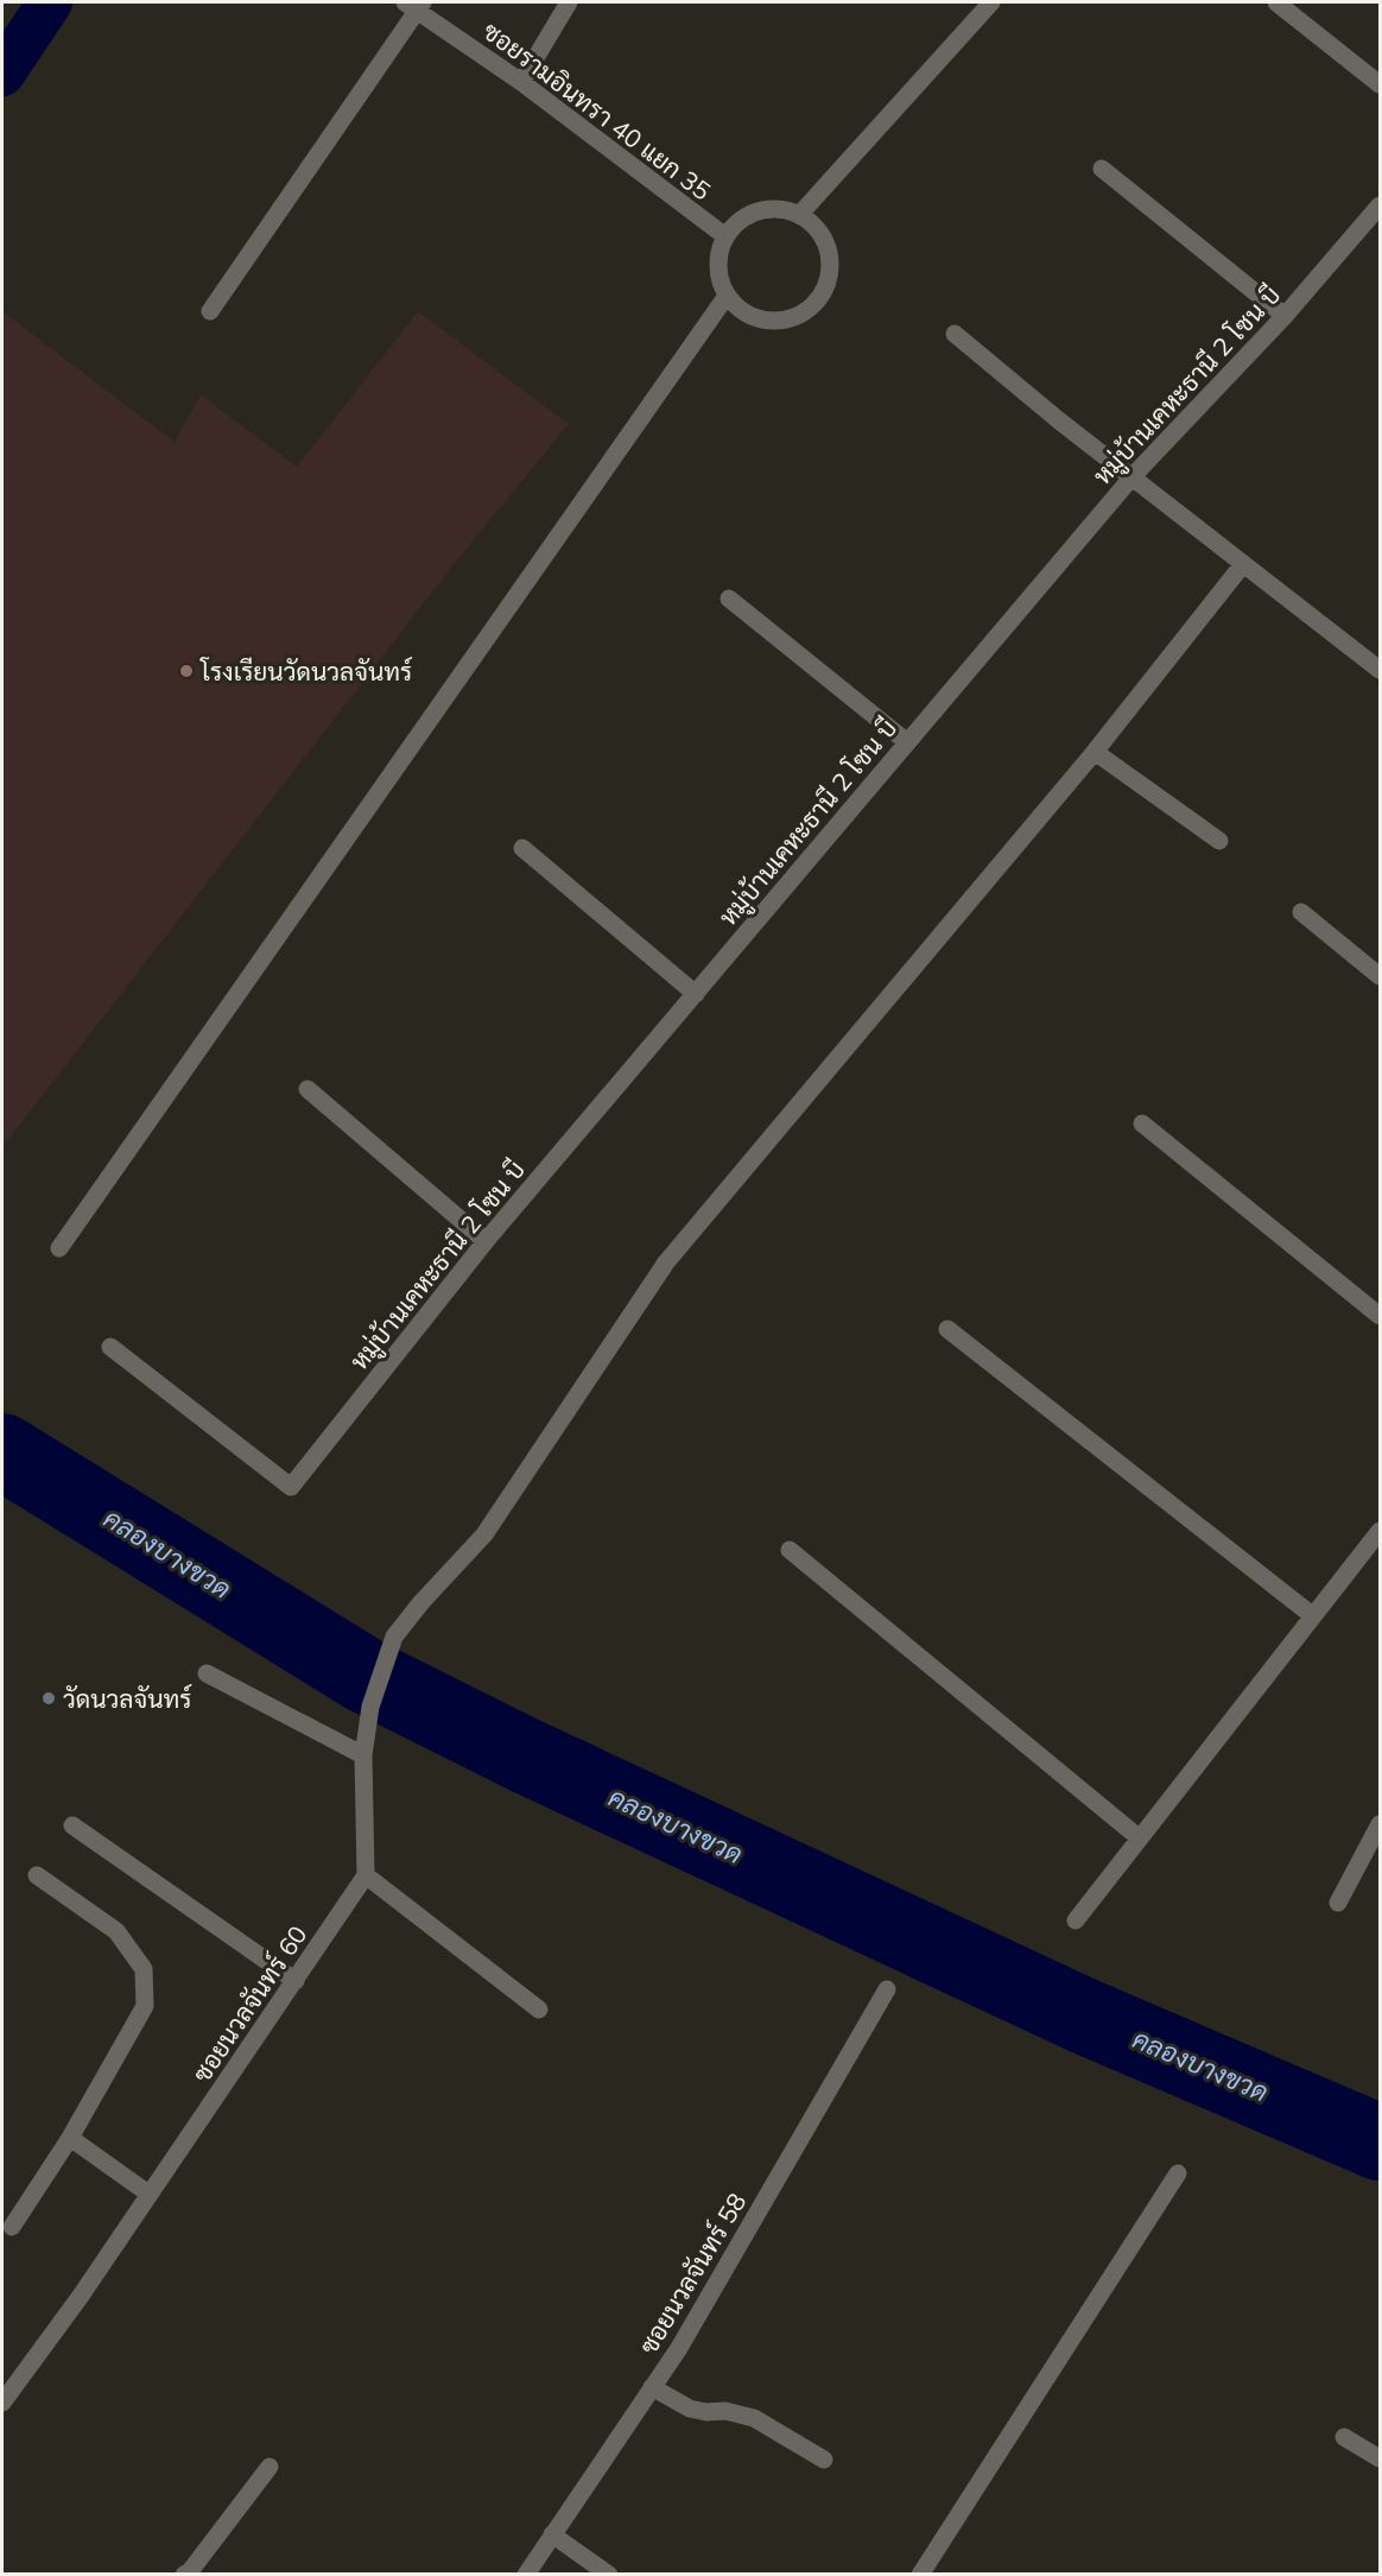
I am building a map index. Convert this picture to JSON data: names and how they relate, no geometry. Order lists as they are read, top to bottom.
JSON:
{
  "streets": {
    "street": [
      "ซอยรามอินทรา 40 แยก 35",
      "หมู่บ้านเคหะธานี 2 โซน บี",
      "ซอยนวลจันทร์ 60",
      "ซอยนวลจันทร์ 58"
    ]
  },
  "water": ["คลองบางขวด"],
  "places": ["โรงเรียนวัดนวลจันทร์", "วัดนวลจันทร์"]
}
